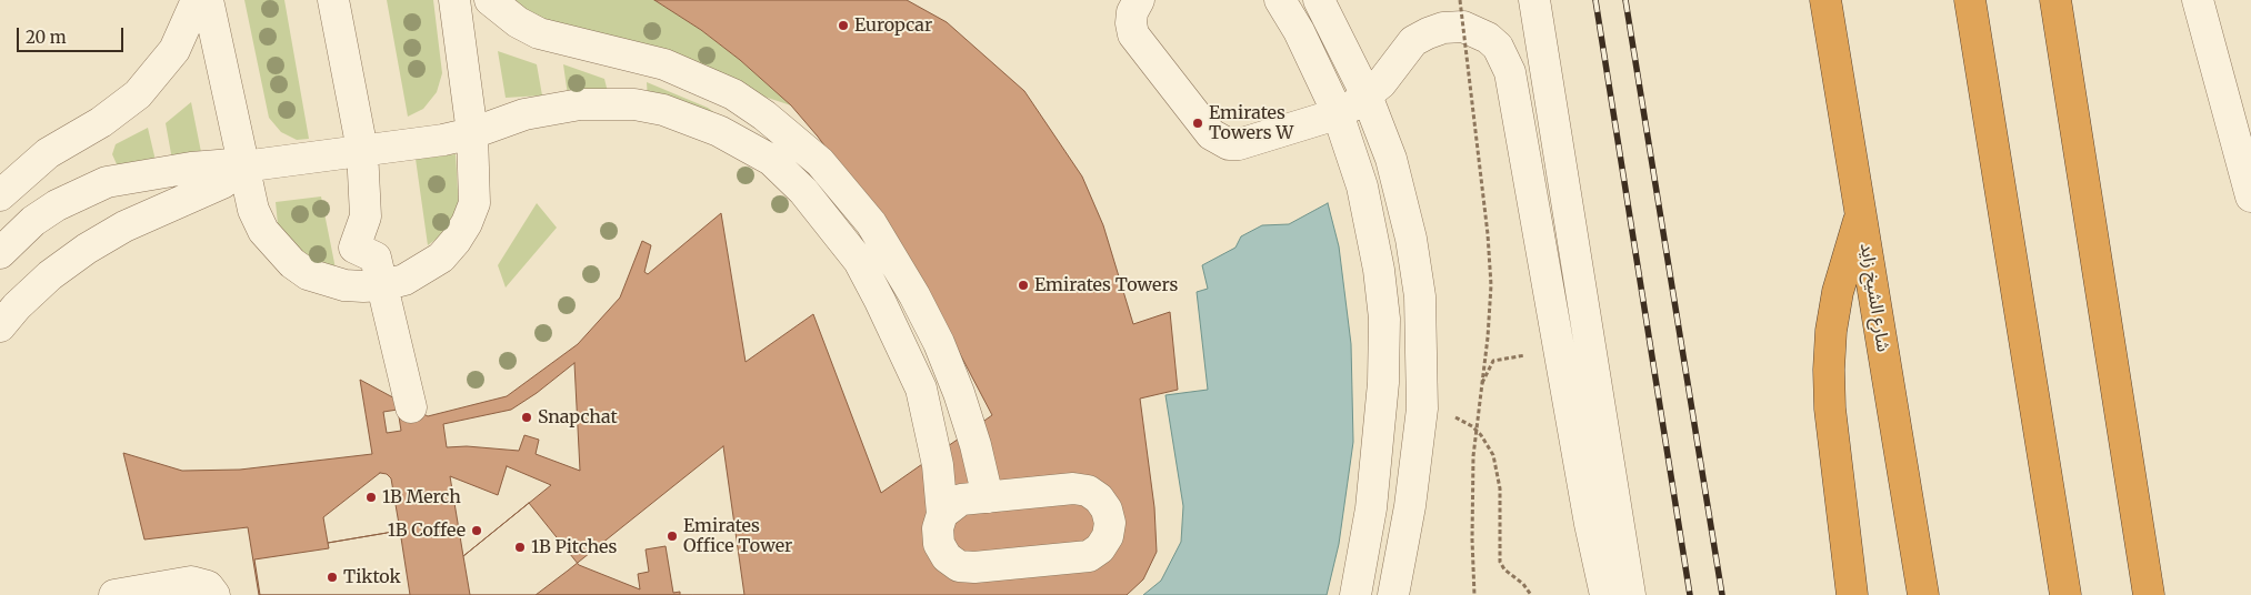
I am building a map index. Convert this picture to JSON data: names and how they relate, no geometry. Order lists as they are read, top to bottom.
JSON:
{
  "streets": {
    "highway": ["شارع الشيخ زايد"]
  },
  "places": [
    "Europcar",
    "Emirates Towers W",
    "Emirates Towers",
    "Snapchat",
    "1B Merch",
    "1B Coffee",
    "Emirates Office Tower",
    "1B Pitches",
    "Tiktok"
  ],
  "scale_bar": "20 m"
}
